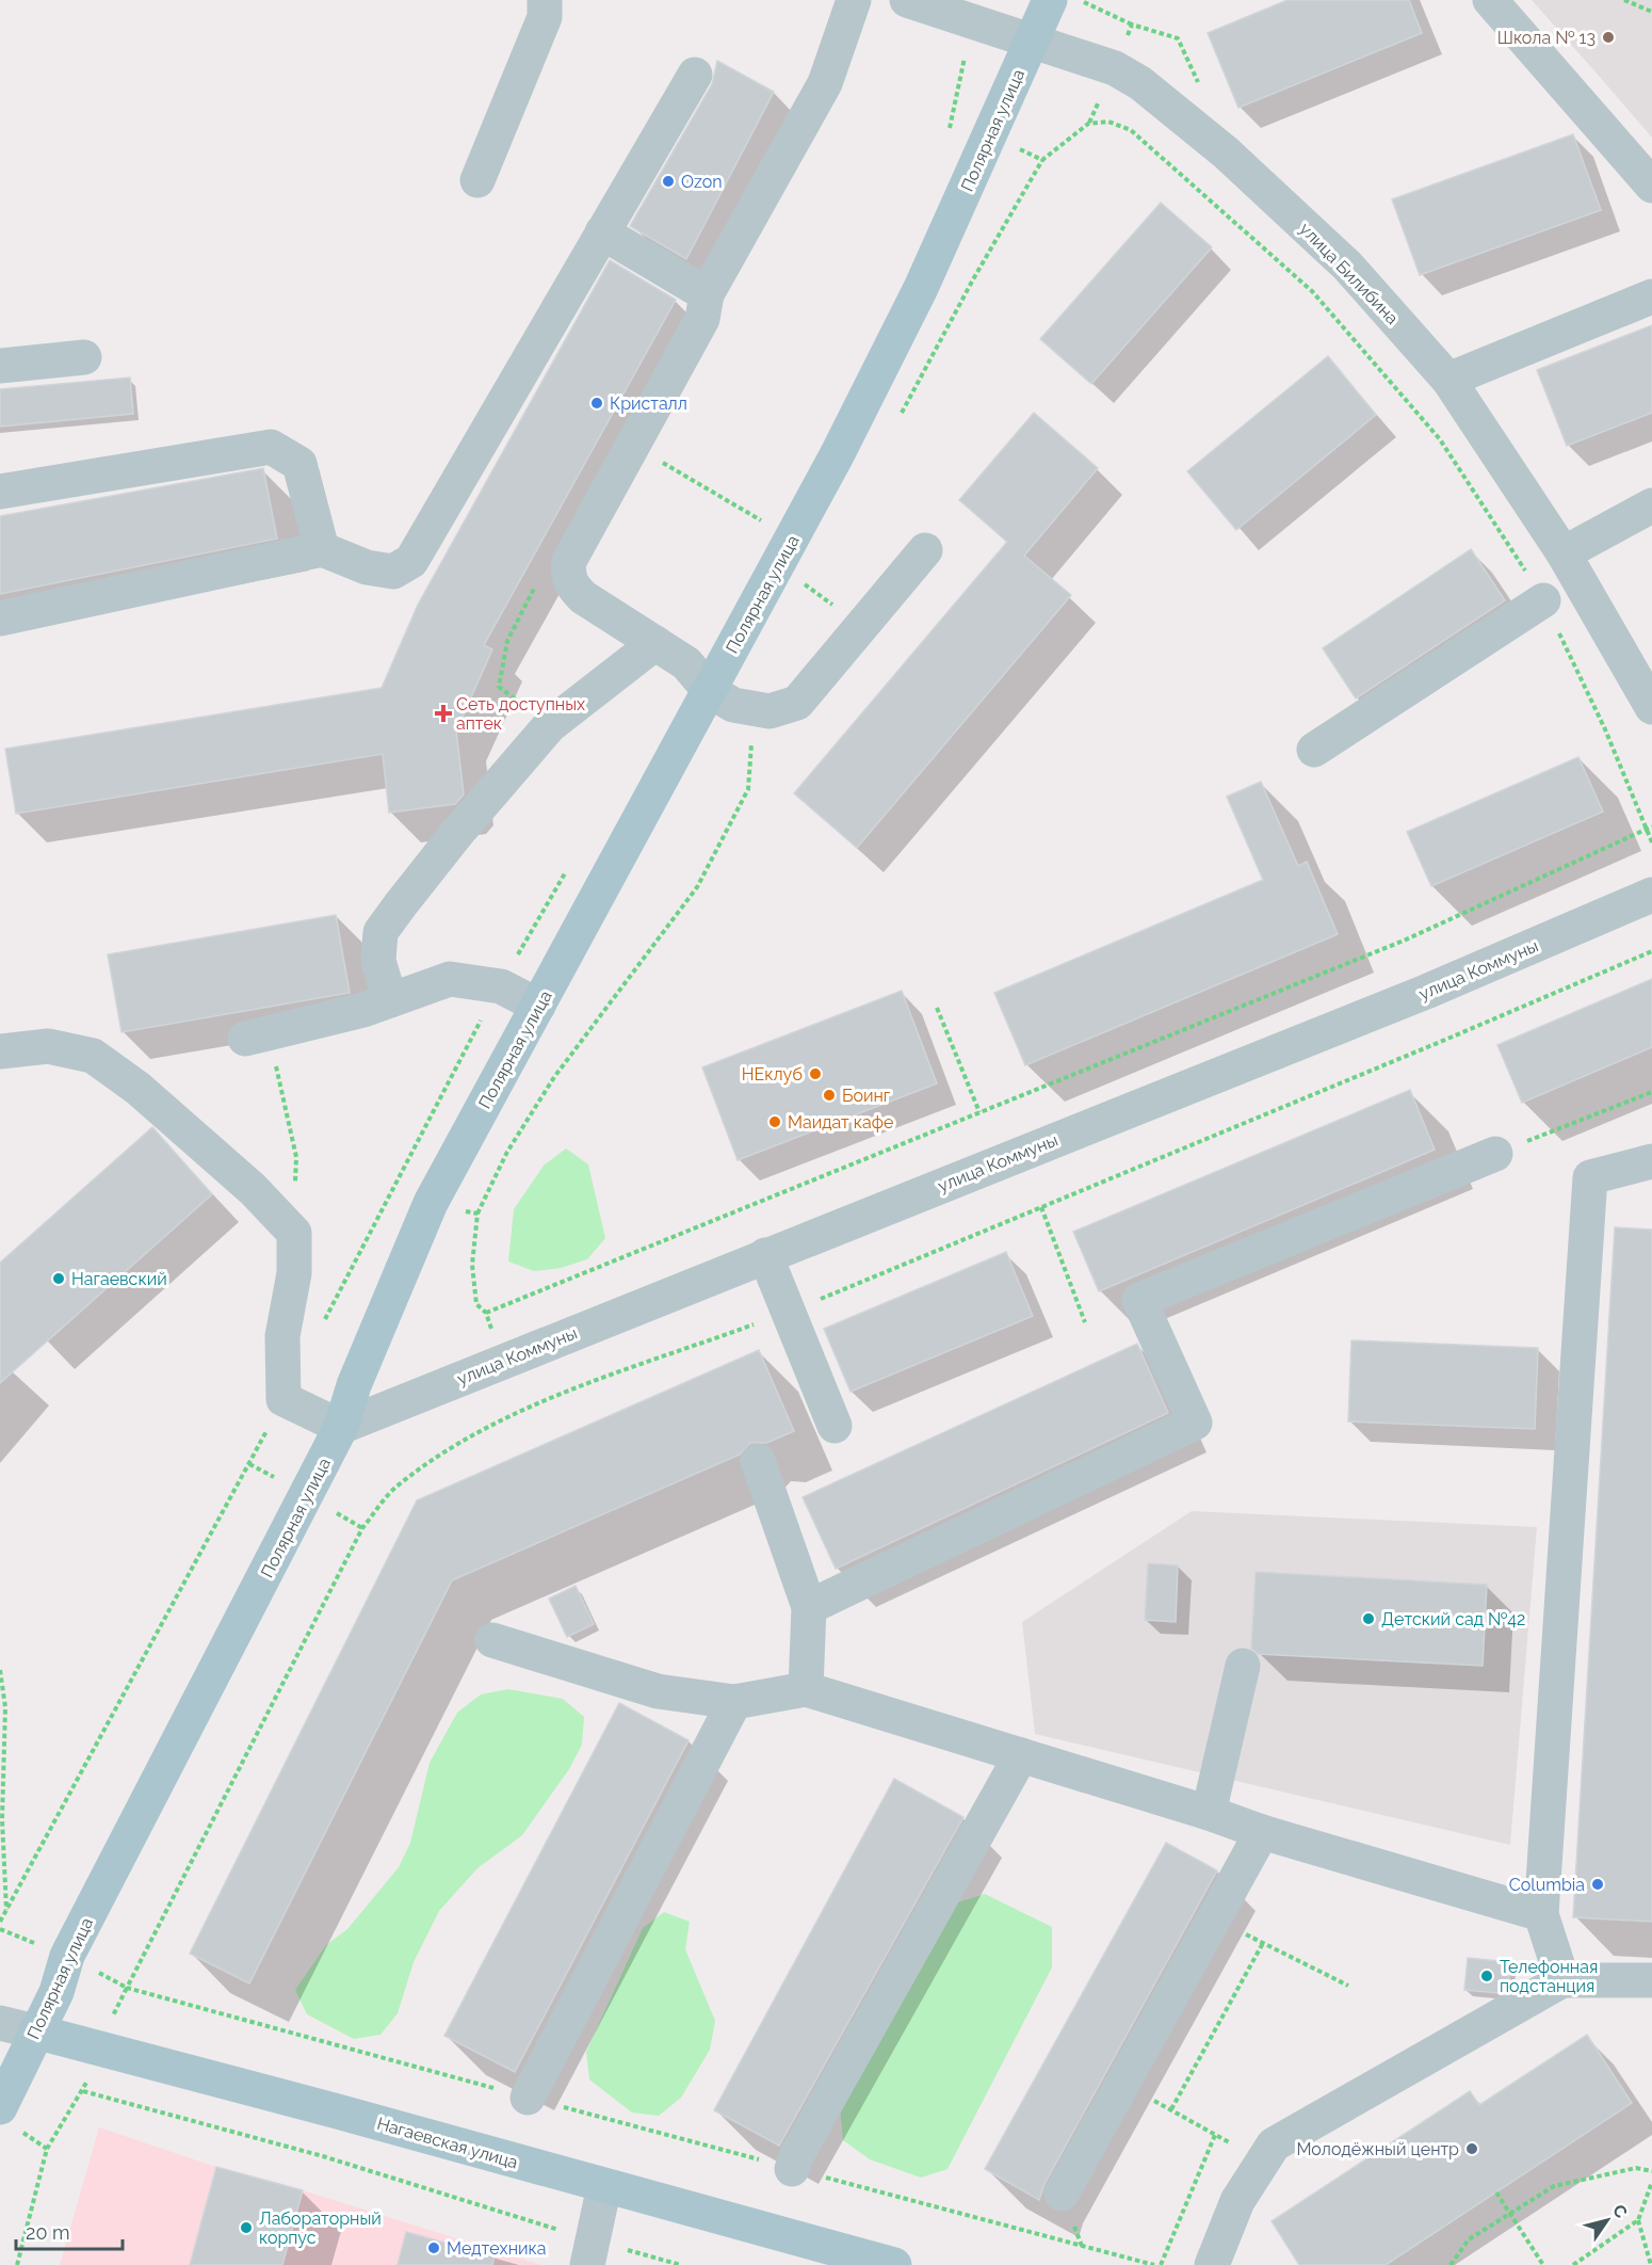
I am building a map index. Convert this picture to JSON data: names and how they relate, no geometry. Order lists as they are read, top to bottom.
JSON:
{
  "streets": {
    "main road": ["Полярная улица", "Нагаевская улица"],
    "street": ["улица Билибина", "улица Коммуны"]
  },
  "crossings": [
    ["Полярная улица", "улица Билибина"],
    ["Полярная улица", "улица Коммуны"],
    ["Полярная улица", "Нагаевская улица"]
  ],
  "places": {
    "other": [
      "Школа № 13",
      "Ozon",
      "Кристалл",
      "НЕклуб",
      "Боинг",
      "Маидат кафе",
      "Нагаевский",
      "Детский сад №42",
      "Columbia",
      "Телефонная подстанция",
      "Молодёжный центр",
      "Лабораторный корпус",
      "Медтехника"
    ],
    "health": ["Сеть доступных аптек"]
  },
  "scale_bar": "20 m",
  "north": "top right"
}
